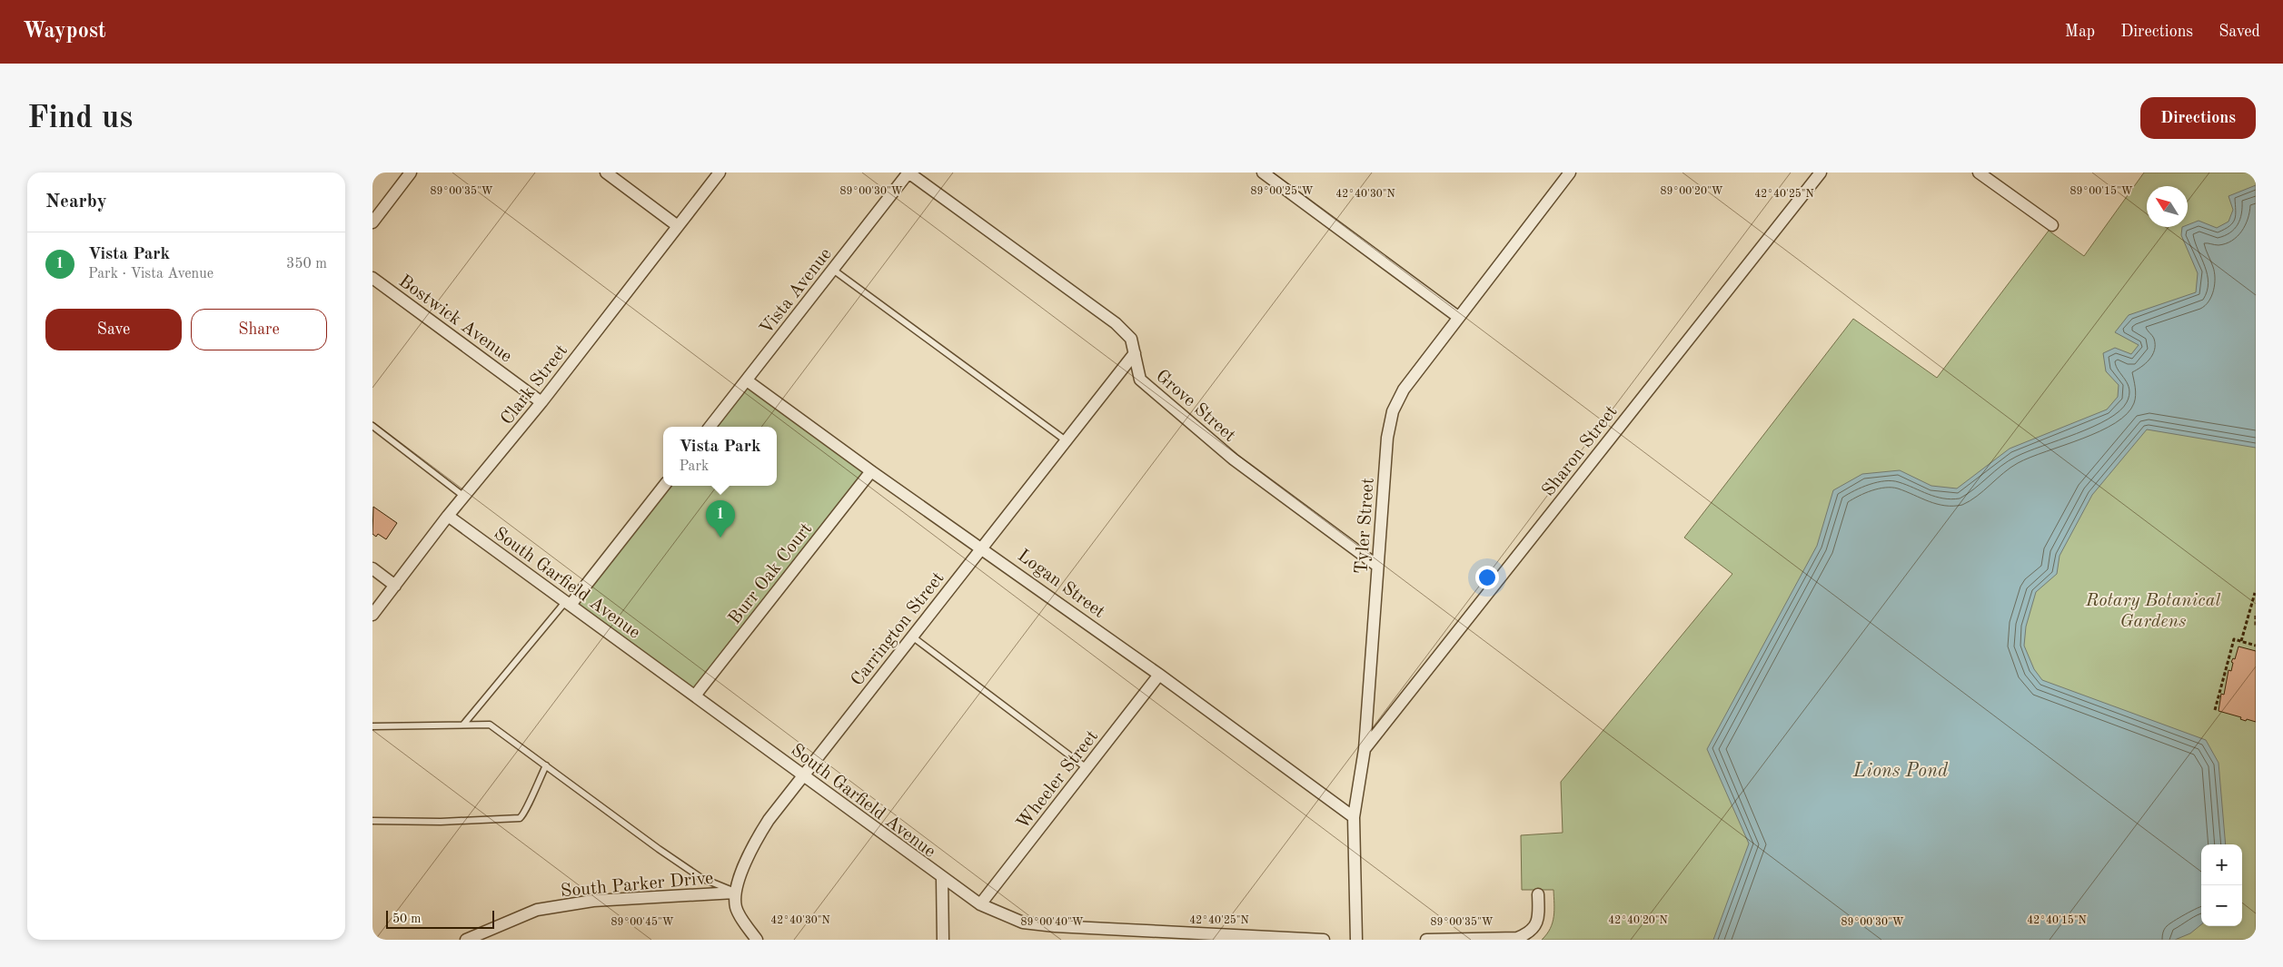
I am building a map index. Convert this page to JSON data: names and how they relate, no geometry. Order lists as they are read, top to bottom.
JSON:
{
  "streets": {
    "street": [
      "Vista Avenue",
      "Bostwick Avenue",
      "Clark Street",
      "Grove Street",
      "Sharon Street",
      "Tyler Street",
      "Burr Oak Court",
      "South Garfield Avenue",
      "Logan Street",
      "Carrington Street",
      "Wheeler Street",
      "South Parker Drive"
    ]
  },
  "crossings": [
    ["Vista Avenue", "Grove Street"],
    ["Vista Avenue", "Logan Street"],
    ["Bostwick Avenue", "Clark Street"],
    ["Clark Street", "South Garfield Avenue"],
    ["Grove Street", "Tyler Street"],
    ["Grove Street", "Carrington Street"],
    ["Sharon Street", "Tyler Street"],
    ["Tyler Street", "Logan Street"],
    ["Burr Oak Court", "South Garfield Avenue"],
    ["Burr Oak Court", "Logan Street"],
    ["South Garfield Avenue", "Carrington Street"],
    ["South Garfield Avenue", "Wheeler Street"],
    ["Logan Street", "Carrington Street"],
    ["Logan Street", "Wheeler Street"],
    ["Carrington Street", "South Parker Drive"]
  ],
  "water": ["Lions Pond"],
  "parks": ["Rotary Botanical Gardens"],
  "scale_bar": "50 m",
  "north": "top left",
  "page": {
    "header": "Waypost",
    "nav": ["Map", "Directions", "Saved"],
    "buttons": [
      "Directions",
      ["Save", "Share"]
    ],
    "title": "Find us",
    "heading": "Nearby",
    "list": [
      {
        "mark": "1",
        "name": "Vista Park",
        "note": "Park · Vista Avenue",
        "value": "350 m"
      }
    ],
    "popup": ["Vista Park", "Park"],
    "pins": "1",
    "map_buttons": ["+", "−"],
    "scale": "50 m"
  },
  "coordinates": [
    "89°00'35\"W",
    "89°00'30\"W",
    "89°00'25\"W",
    "89°00'20\"W",
    "89°00'15\"W",
    "42°40'30\"N",
    "42°40'25\"N",
    "42°40'20\"N",
    "42°40'15\"N",
    "89°00'45\"W",
    "89°00'40\"W"
  ]
}
